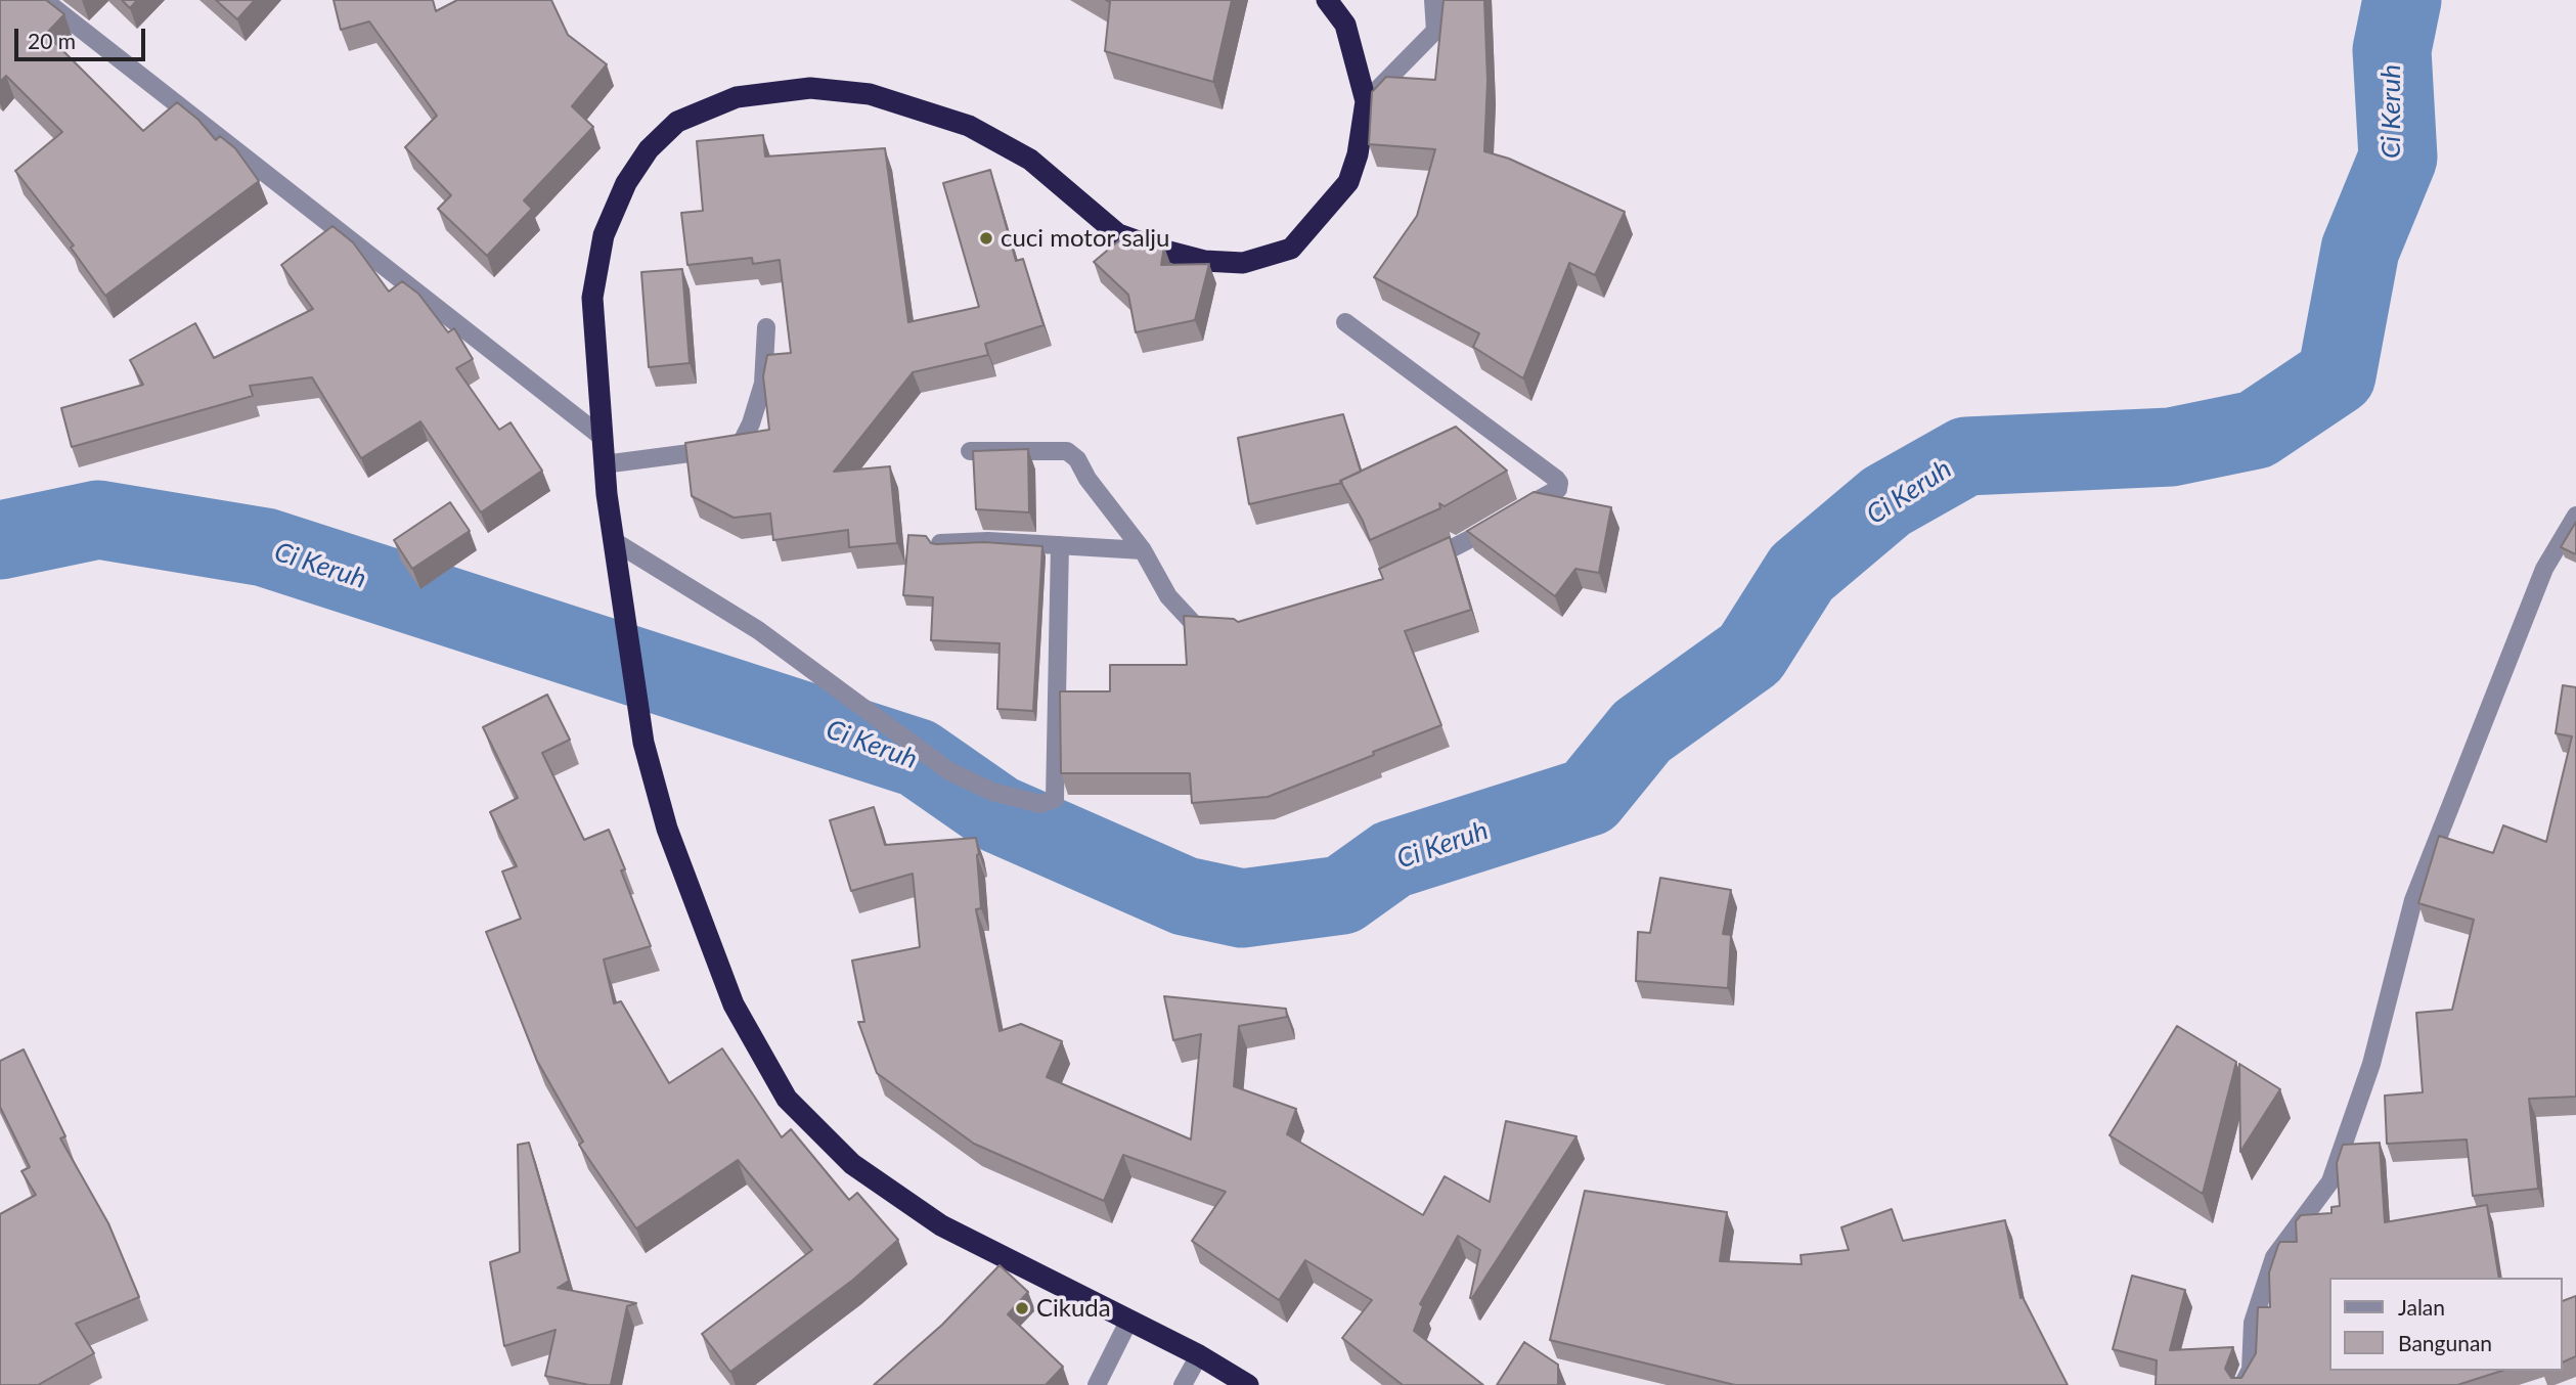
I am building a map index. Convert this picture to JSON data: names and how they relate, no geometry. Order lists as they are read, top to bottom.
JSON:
{
  "water": ["Ci Keruh"],
  "places": ["cuci motor salju", "Cikuda"],
  "legend": ["Jalan", "Bangunan"],
  "scale_bar": "20 m"
}
